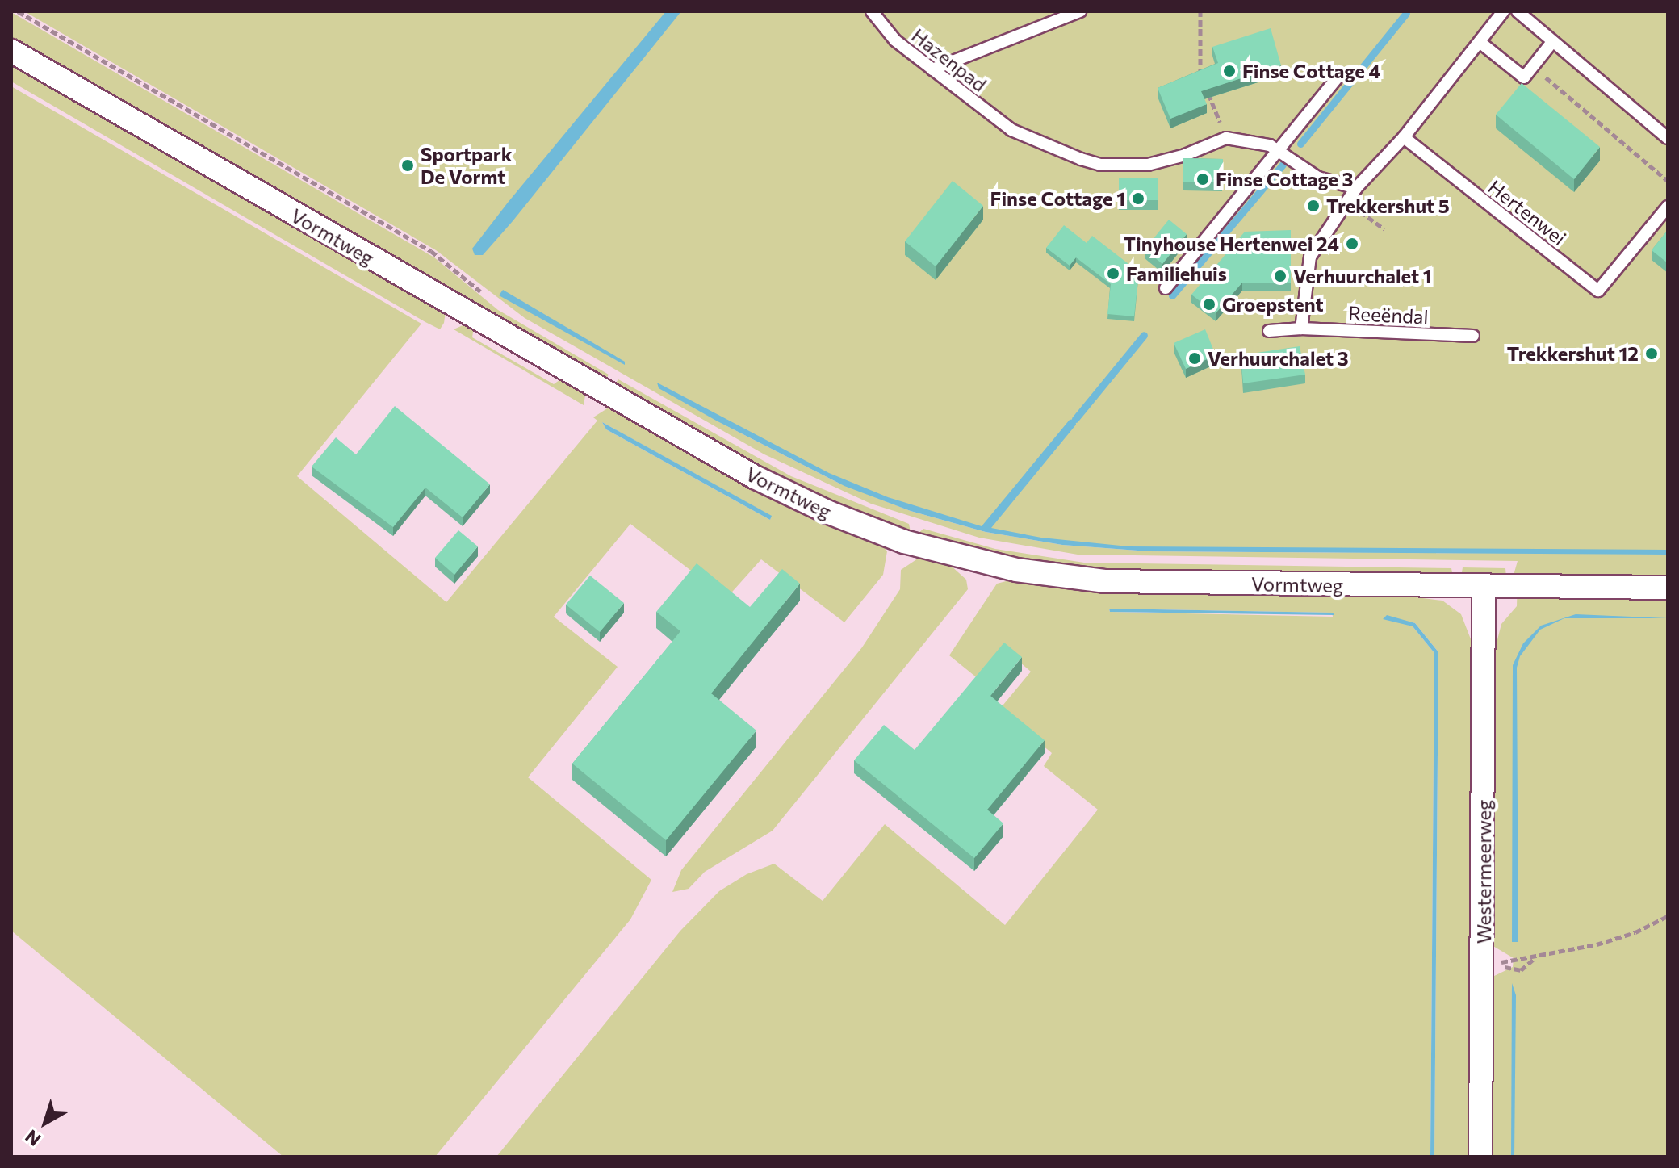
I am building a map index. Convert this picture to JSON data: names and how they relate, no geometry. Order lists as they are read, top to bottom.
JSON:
{
  "streets": {
    "street": ["Vormtweg", "Westermeerweg"],
    "lane": ["Hazenpad", "Hertenwei", "Reeëndal"]
  },
  "crossings": [
    ["Vormtweg", "Westermeerweg"]
  ],
  "places": [
    "Finse Cottage 4",
    "Sportpark De Vormt",
    "Finse Cottage 3",
    "Finse Cottage 1",
    "Trekkershut 5",
    "Tinyhouse Hertenwei 24",
    "Familiehuis",
    "Verhuurchalet 1",
    "Groepstent",
    "Trekkershut 12",
    "Verhuurchalet 3"
  ],
  "north": "bottom left"
}
